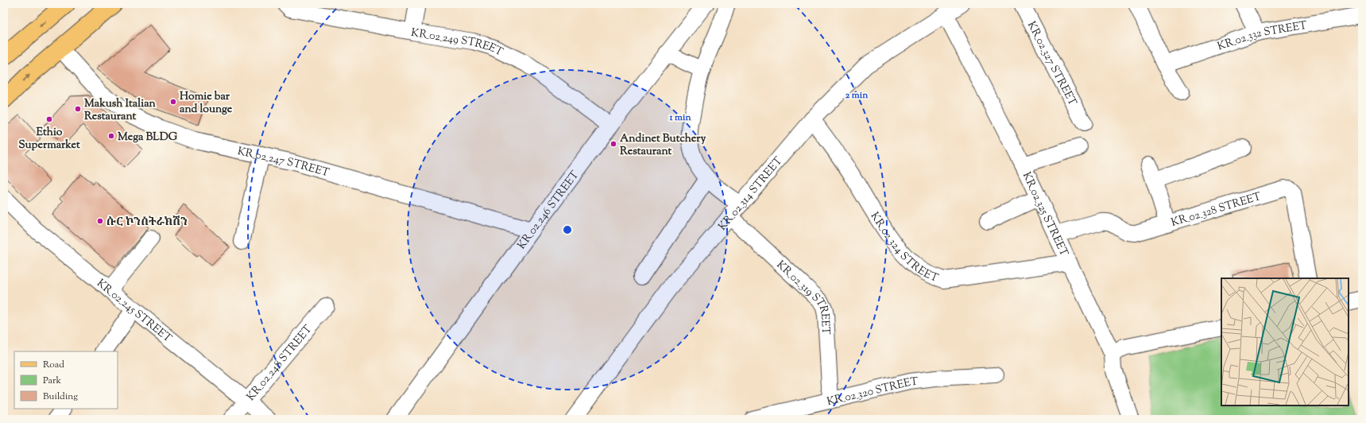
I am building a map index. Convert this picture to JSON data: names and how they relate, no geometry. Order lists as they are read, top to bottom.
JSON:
{
  "streets": {
    "street": [
      "KR_02_332 STREET",
      "KR_02_249 STREET",
      "KR_02_327 STREET",
      "KR_02_247 STREET",
      "KR_02_314 STREET",
      "KR_02_246 STREET",
      "KR_02_328 STREET",
      "KR_02_325 STREET",
      "KR_02_324 STREET",
      "KR_02_319 STREET",
      "KR_02_245 STREET",
      "KR_02_248 STREET",
      "KR_02_320 STREET"
    ]
  },
  "crossings": [
    ["KR_02_249 STREET", "KR_02_246 STREET"],
    ["KR_02_247 STREET", "KR_02_246 STREET"],
    ["KR_02_314 STREET", "KR_02_325 STREET"],
    ["KR_02_314 STREET", "KR_02_324 STREET"],
    ["KR_02_314 STREET", "KR_02_319 STREET"],
    ["KR_02_328 STREET", "KR_02_325 STREET"],
    ["KR_02_325 STREET", "KR_02_324 STREET"],
    ["KR_02_319 STREET", "KR_02_320 STREET"],
    ["KR_02_245 STREET", "KR_02_248 STREET"]
  ],
  "places": [
    "Homie bar and lounge",
    "Makush Italian Restaurant",
    "Ethio Supermarket",
    "Mega BLDG",
    "Andinet Butchery Restaurant",
    "ሱር ኮንስትራክሽን"
  ],
  "legend": ["Road", "Park", "Building"],
  "rings": ["2 min", "1 min"]
}
